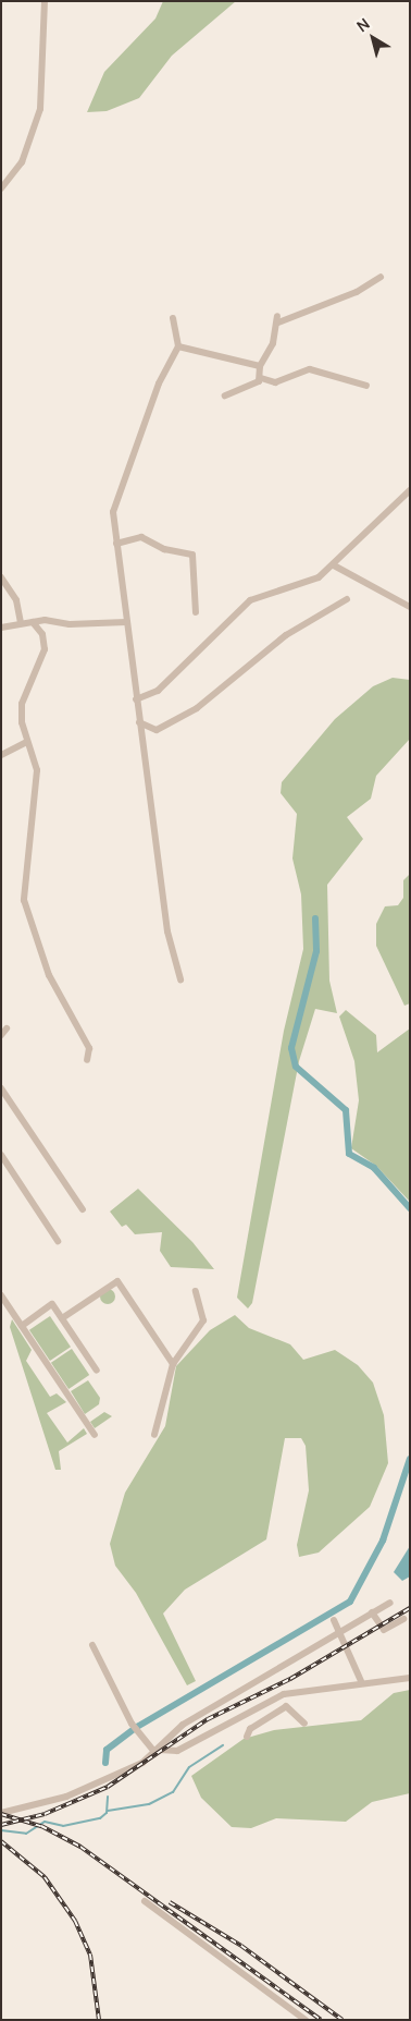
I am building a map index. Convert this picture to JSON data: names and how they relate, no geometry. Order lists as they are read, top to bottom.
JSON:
{
  "north": "top left"
}
